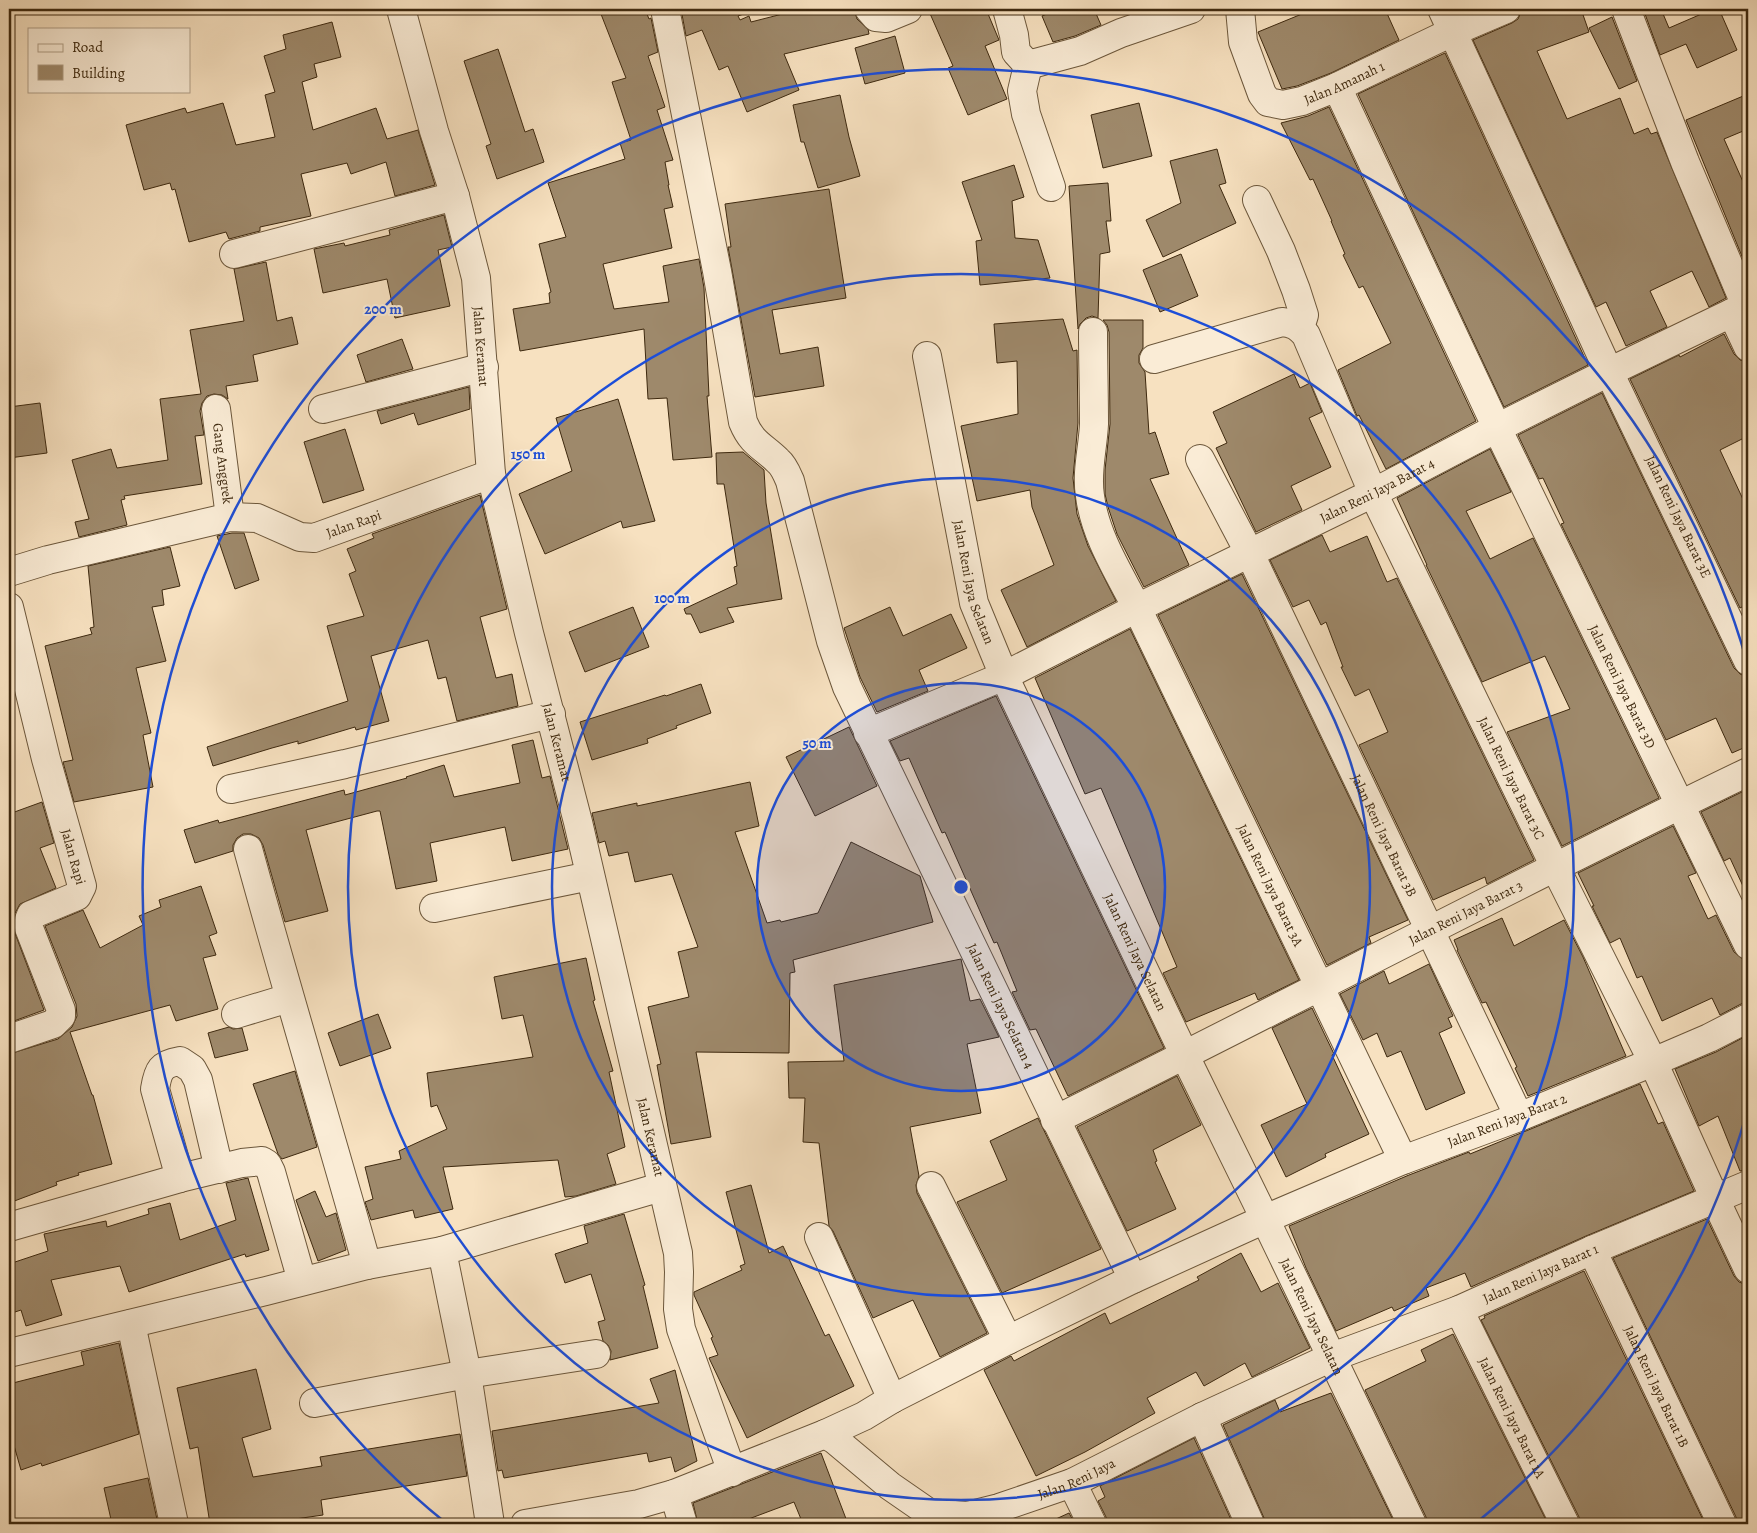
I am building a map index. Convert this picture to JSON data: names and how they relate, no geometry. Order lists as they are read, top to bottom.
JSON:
{
  "streets": {
    "street": [
      "Jalan Amanah 1",
      "Jalan Keramat",
      "Gang Anggrek",
      "Jalan Reni Jaya Barat 4",
      "Jalan Reni Jaya Barat 3E",
      "Jalan Rapi",
      "Jalan Reni Jaya Selatan",
      "Jalan Reni Jaya Barat 3D",
      "Jalan Reni Jaya Barat 3C",
      "Jalan Reni Jaya Barat 3B",
      "Jalan Reni Jaya Barat 3A",
      "Jalan Reni Jaya Barat 3",
      "Jalan Reni Jaya Selatan 4",
      "Jalan Reni Jaya Barat 2",
      "Jalan Reni Jaya Barat 1",
      "Jalan Reni Jaya Barat 1B",
      "Jalan Reni Jaya Barat 1A",
      "Jalan Reni Jaya"
    ]
  },
  "crossings": [
    ["Jalan Amanah 1", "Jalan Reni Jaya Barat 3E"],
    ["Jalan Amanah 1", "Jalan Reni Jaya Barat 3D"],
    ["Jalan Keramat", "Jalan Rapi"],
    ["Gang Anggrek", "Jalan Rapi"],
    ["Jalan Reni Jaya Barat 4", "Jalan Reni Jaya Barat 3E"],
    ["Jalan Reni Jaya Barat 4", "Jalan Reni Jaya Selatan"],
    ["Jalan Reni Jaya Barat 4", "Jalan Reni Jaya Barat 3D"],
    ["Jalan Reni Jaya Barat 4", "Jalan Reni Jaya Barat 3C"],
    ["Jalan Reni Jaya Barat 4", "Jalan Reni Jaya Barat 3B"],
    ["Jalan Reni Jaya Barat 4", "Jalan Reni Jaya Barat 3A"],
    ["Jalan Reni Jaya Barat 4", "Jalan Reni Jaya Selatan 4"],
    ["Jalan Reni Jaya Selatan", "Jalan Reni Jaya Barat 3"],
    ["Jalan Reni Jaya Selatan", "Jalan Reni Jaya Barat 2"],
    ["Jalan Reni Jaya Selatan", "Jalan Reni Jaya Barat 1"],
    ["Jalan Reni Jaya Selatan", "Jalan Reni Jaya"],
    ["Jalan Reni Jaya Barat 3D", "Jalan Reni Jaya Barat 3"],
    ["Jalan Reni Jaya Barat 3C", "Jalan Reni Jaya Barat 3"],
    ["Jalan Reni Jaya Barat 3C", "Jalan Reni Jaya Barat 2"],
    ["Jalan Reni Jaya Barat 3C", "Jalan Reni Jaya Barat 1"],
    ["Jalan Reni Jaya Barat 3B", "Jalan Reni Jaya Barat 3"],
    ["Jalan Reni Jaya Barat 3B", "Jalan Reni Jaya Barat 2"],
    ["Jalan Reni Jaya Barat 3A", "Jalan Reni Jaya Barat 3"],
    ["Jalan Reni Jaya Barat 3A", "Jalan Reni Jaya Barat 2"],
    ["Jalan Reni Jaya Barat 3", "Jalan Reni Jaya Selatan 4"],
    ["Jalan Reni Jaya Barat 1", "Jalan Reni Jaya Barat 1B"],
    ["Jalan Reni Jaya Barat 1", "Jalan Reni Jaya Barat 1A"],
    ["Jalan Reni Jaya Barat 1", "Jalan Reni Jaya"]
  ],
  "legend": ["Road", "Building"],
  "rings": [
    "200 m",
    "150 m",
    "100 m",
    "50 m"
  ]
}
